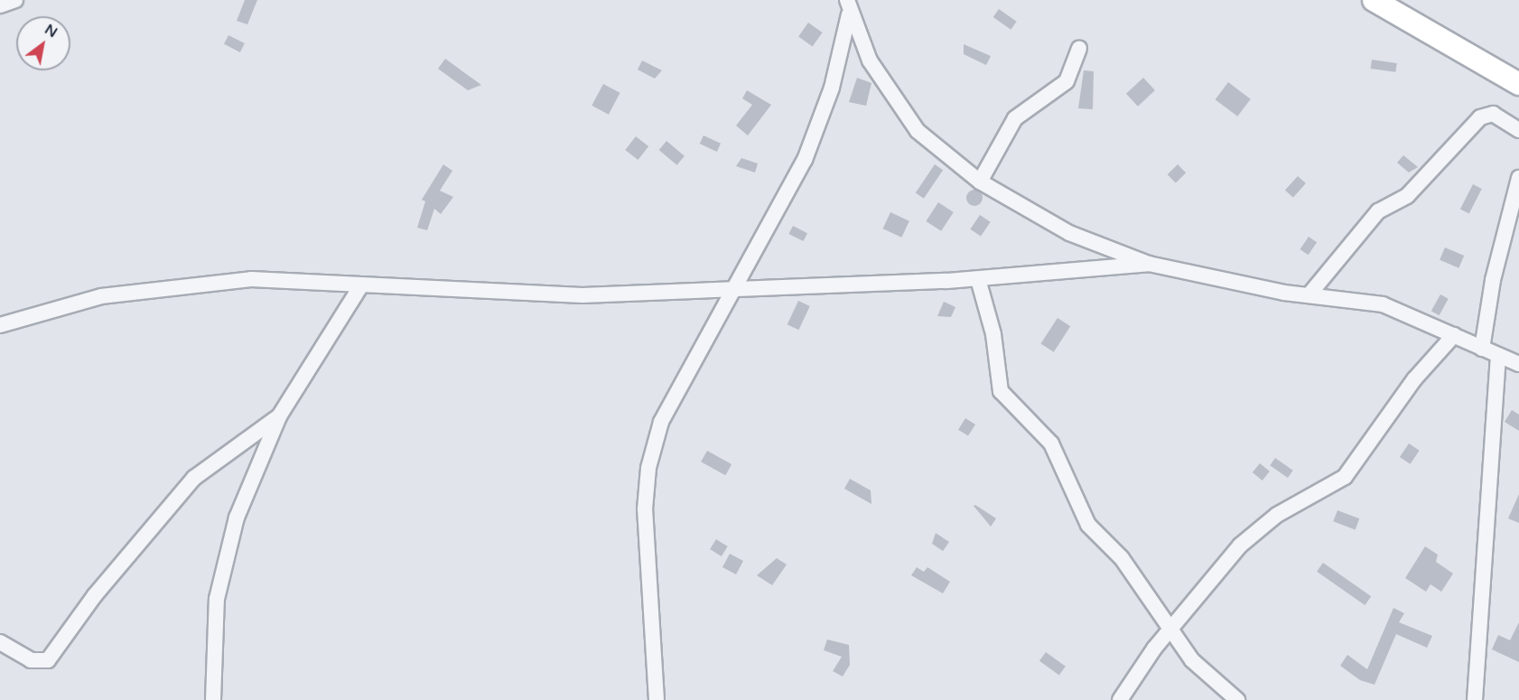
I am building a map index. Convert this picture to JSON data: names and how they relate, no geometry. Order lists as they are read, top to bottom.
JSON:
{
  "north": "top right"
}
